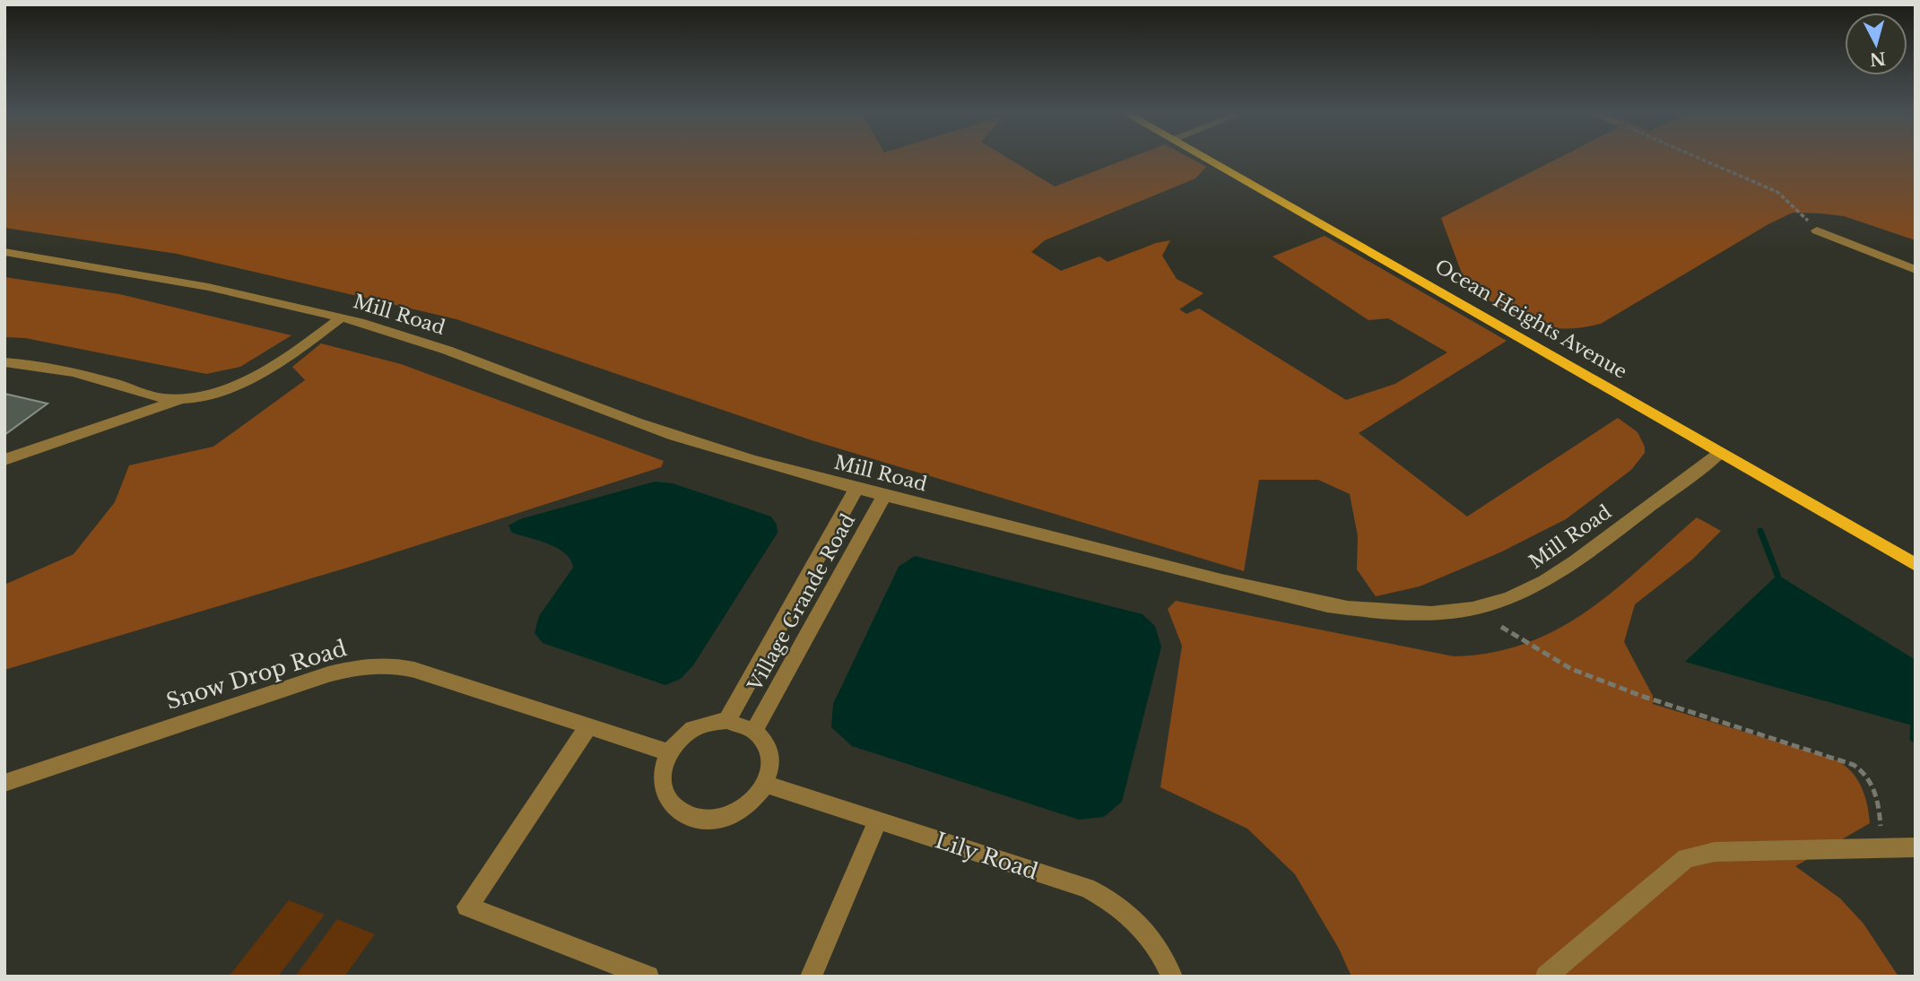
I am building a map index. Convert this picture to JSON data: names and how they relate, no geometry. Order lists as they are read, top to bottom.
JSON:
{
  "streets": {
    "main road": ["Ocean Heights Avenue"],
    "street": [
      "Mill Road",
      "Village Grande Road",
      "Snow Drop Road",
      "Lily Road"
    ]
  },
  "crossings": [
    ["Mill Road", "Ocean Heights Avenue"],
    ["Mill Road", "Village Grande Road"],
    ["Village Grande Road", "Snow Drop Road"],
    ["Village Grande Road", "Lily Road"],
    ["Snow Drop Road", "Lily Road"]
  ],
  "north": "bottom"
}
